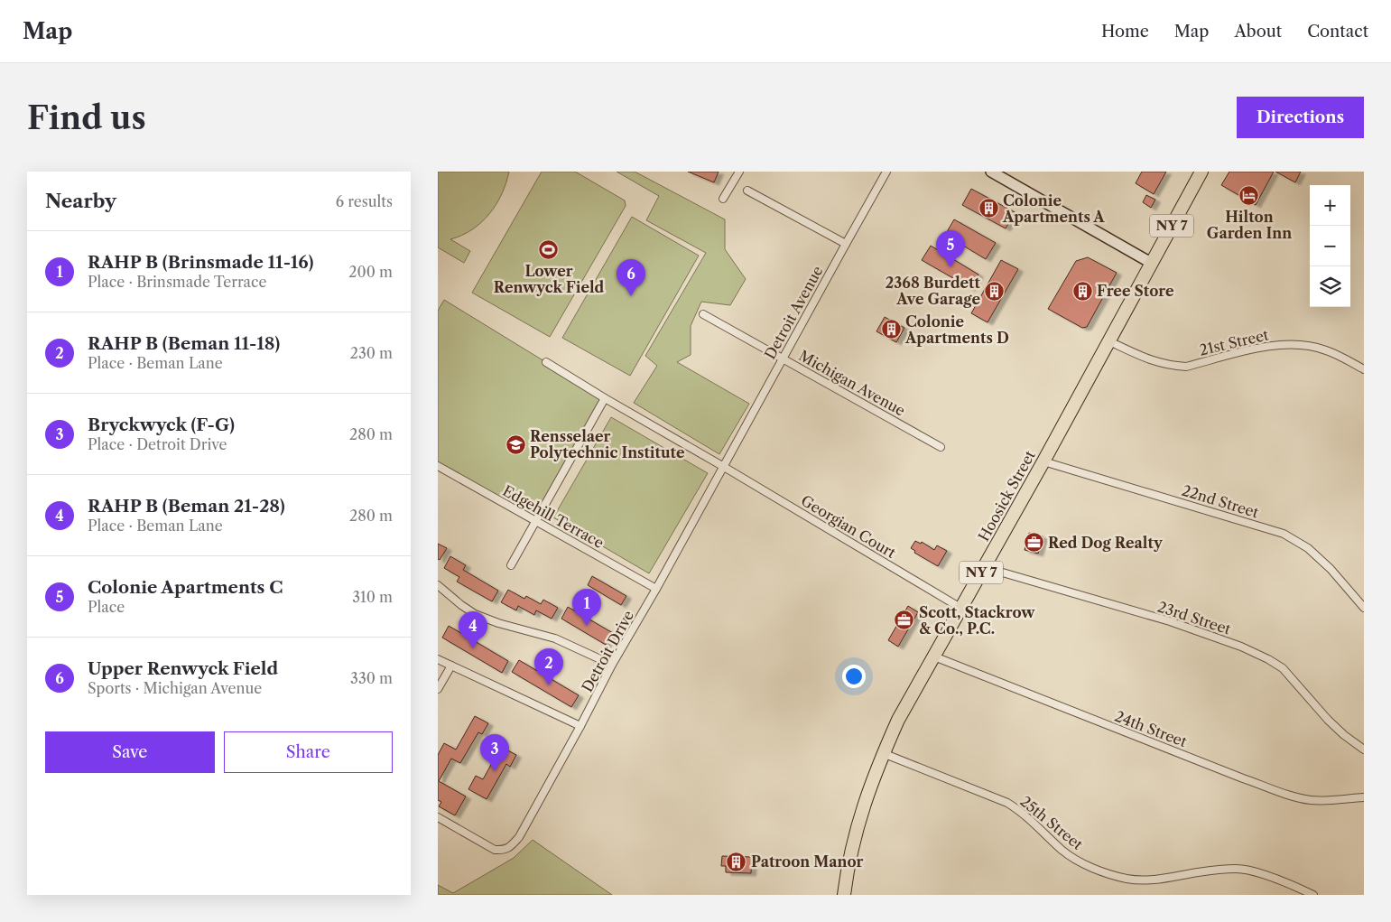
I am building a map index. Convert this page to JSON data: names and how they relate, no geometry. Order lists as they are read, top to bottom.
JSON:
{
  "streets": {
    "highway": ["NY 7", "Hoosick Street"],
    "street": [
      "Detroit Avenue",
      "21st Street",
      "Michigan Avenue",
      "22nd Street",
      "Edgehill Terrace",
      "Georgian Court",
      "23rd Street",
      "Detroit Drive",
      "24th Street",
      "25th Street"
    ]
  },
  "crossings": [
    ["Detroit Avenue", "Michigan Avenue"],
    ["Detroit Avenue", "Georgian Court"],
    ["Detroit Avenue", "Detroit Drive"],
    ["21st Street", "Hoosick Street"],
    ["Hoosick Street", "22nd Street"],
    ["Hoosick Street", "Georgian Court"],
    ["Hoosick Street", "23rd Street"],
    ["Hoosick Street", "24th Street"],
    ["Hoosick Street", "25th Street"],
    ["Edgehill Terrace", "Detroit Drive"],
    ["Georgian Court", "Detroit Drive"]
  ],
  "places": {
    "hotel": ["Hilton Garden Inn"],
    "building": [
      "Colonie Apartments A",
      "2368 Burdett Ave Garage",
      "Free Store",
      "Colonie Apartments D",
      "Patroon Manor"
    ],
    "sports": ["Lower Renwyck Field"],
    "school or university": ["Rensselaer Polytechnic Institute"],
    "office": ["Red Dog Realty", "Scott, Stackrow & Co., P.C."]
  },
  "page": {
    "header": "Map",
    "nav": [
      "Home",
      "Map",
      "About",
      "Contact"
    ],
    "buttons": [
      "Directions",
      ["Save", "Share"]
    ],
    "title": "Find us",
    "heading": ["Nearby", "6 results"],
    "map_buttons": ["+", "−"],
    "list": [
      {
        "mark": "1",
        "name": "RAHP B (Brinsmade 11-16)",
        "note": "Place · Brinsmade Terrace",
        "value": "200 m"
      },
      {
        "mark": "2",
        "name": "RAHP B (Beman 11-18)",
        "note": "Place · Beman Lane",
        "value": "230 m"
      },
      {
        "mark": "3",
        "name": "Bryckwyck (F-G)",
        "note": "Place · Detroit Drive",
        "value": "280 m"
      },
      {
        "mark": "4",
        "name": "RAHP B (Beman 21-28)",
        "note": "Place · Beman Lane",
        "value": "280 m"
      },
      {
        "mark": "5",
        "name": "Colonie Apartments C",
        "note": "Place",
        "value": "310 m"
      },
      {
        "mark": "6",
        "name": "Upper Renwyck Field",
        "note": "Sports · Michigan Avenue",
        "value": "330 m"
      }
    ],
    "pins": [
      "5",
      "6",
      "1",
      "4",
      "2",
      "3"
    ]
  }
}
